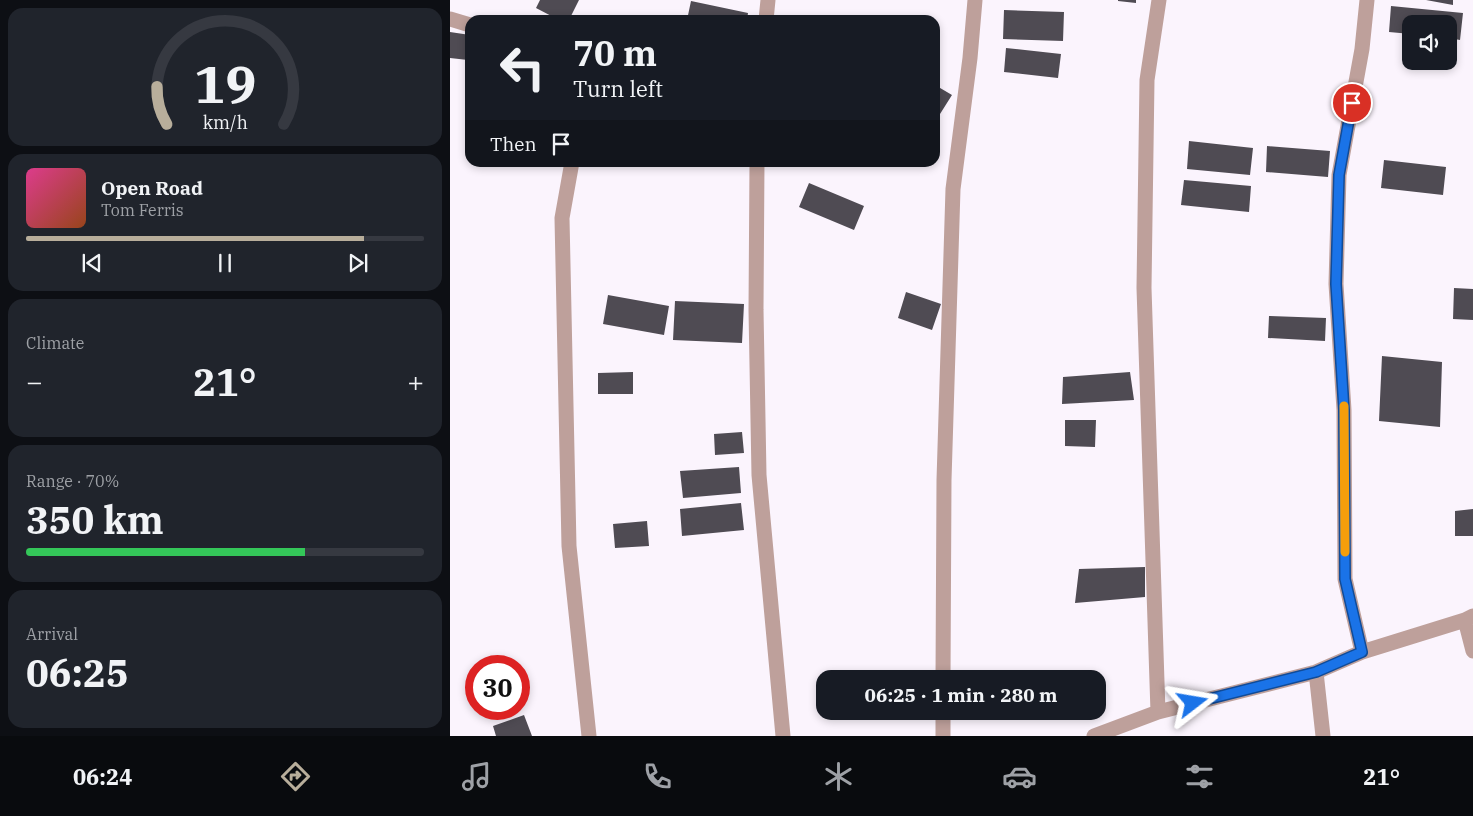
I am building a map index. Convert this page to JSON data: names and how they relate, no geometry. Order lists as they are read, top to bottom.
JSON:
{
  "page": {
    "turn": ["70 m", "Turn left"],
    "then": "Then",
    "song": ["Open Road", "Tom Ferris"],
    "tile": [
      "Climate",
      ["Range · 70%", "350 km"],
      ["Arrival", "06:25"]
    ],
    "heat": ["−", "21°", "+"],
    "limit": "30",
    "trip": "06:25 · 1 min · 280 m",
    "tabs": ["06:24", "21°"],
    "gauge": ["19", "km/h"]
  }
}
